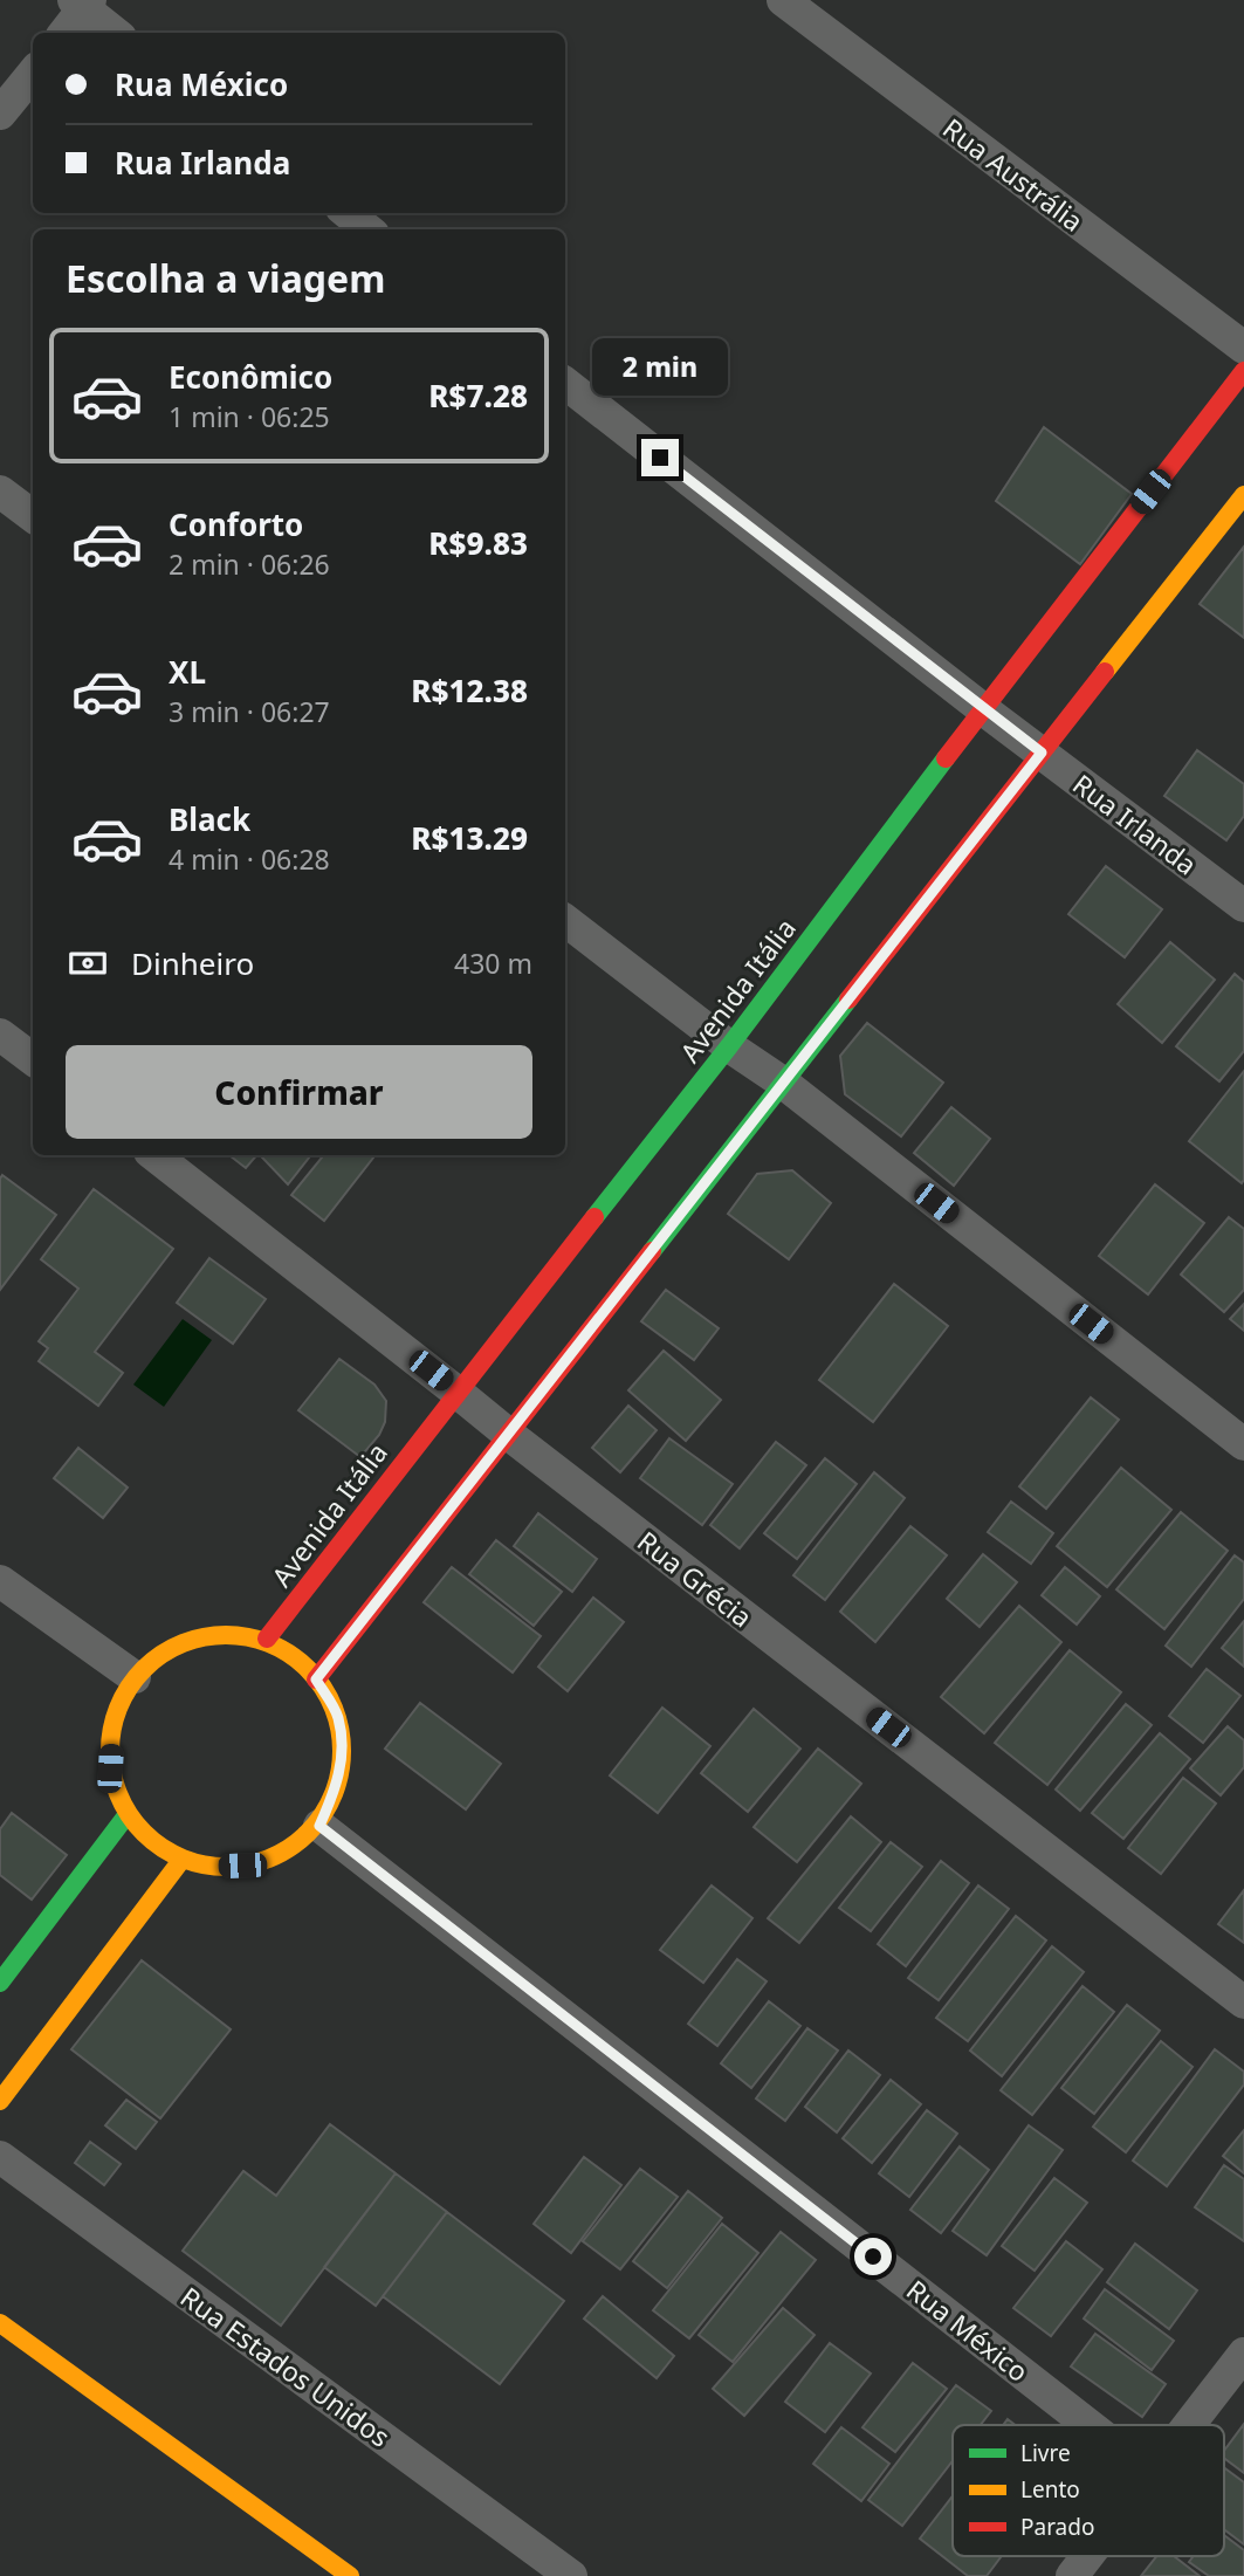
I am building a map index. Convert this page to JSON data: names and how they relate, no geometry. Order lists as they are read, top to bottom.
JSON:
{
  "streets": {
    "street": [
      "Rua Austrália",
      "Rua Irlanda",
      "Avenida Itália",
      "Rua Grécia",
      "Rua México",
      "Rua Estados Unidos"
    ]
  },
  "crossings": [
    ["Rua Irlanda", "Avenida Itália"],
    ["Avenida Itália", "Rua Grécia"],
    ["Avenida Itália", "Rua México"]
  ],
  "legend": ["Livre", "Lento", "Parado"],
  "page": {
    "banner": ["Rua México", "Rua Irlanda"],
    "heading": "Escolha a viagem",
    "list": [
      {
        "name": "Econômico",
        "note": "1 min · 06:25",
        "value": "R$7.28"
      },
      {
        "name": "Conforto",
        "note": "2 min · 06:26",
        "value": "R$9.83"
      },
      {
        "name": "XL",
        "note": "3 min · 06:27",
        "value": "R$12.38"
      },
      {
        "name": "Black",
        "note": "4 min · 06:28",
        "value": "R$13.29"
      }
    ],
    "bubble": "2 min",
    "pay": ["Dinheiro", "430 m"],
    "buttons": "Confirmar"
  }
}
